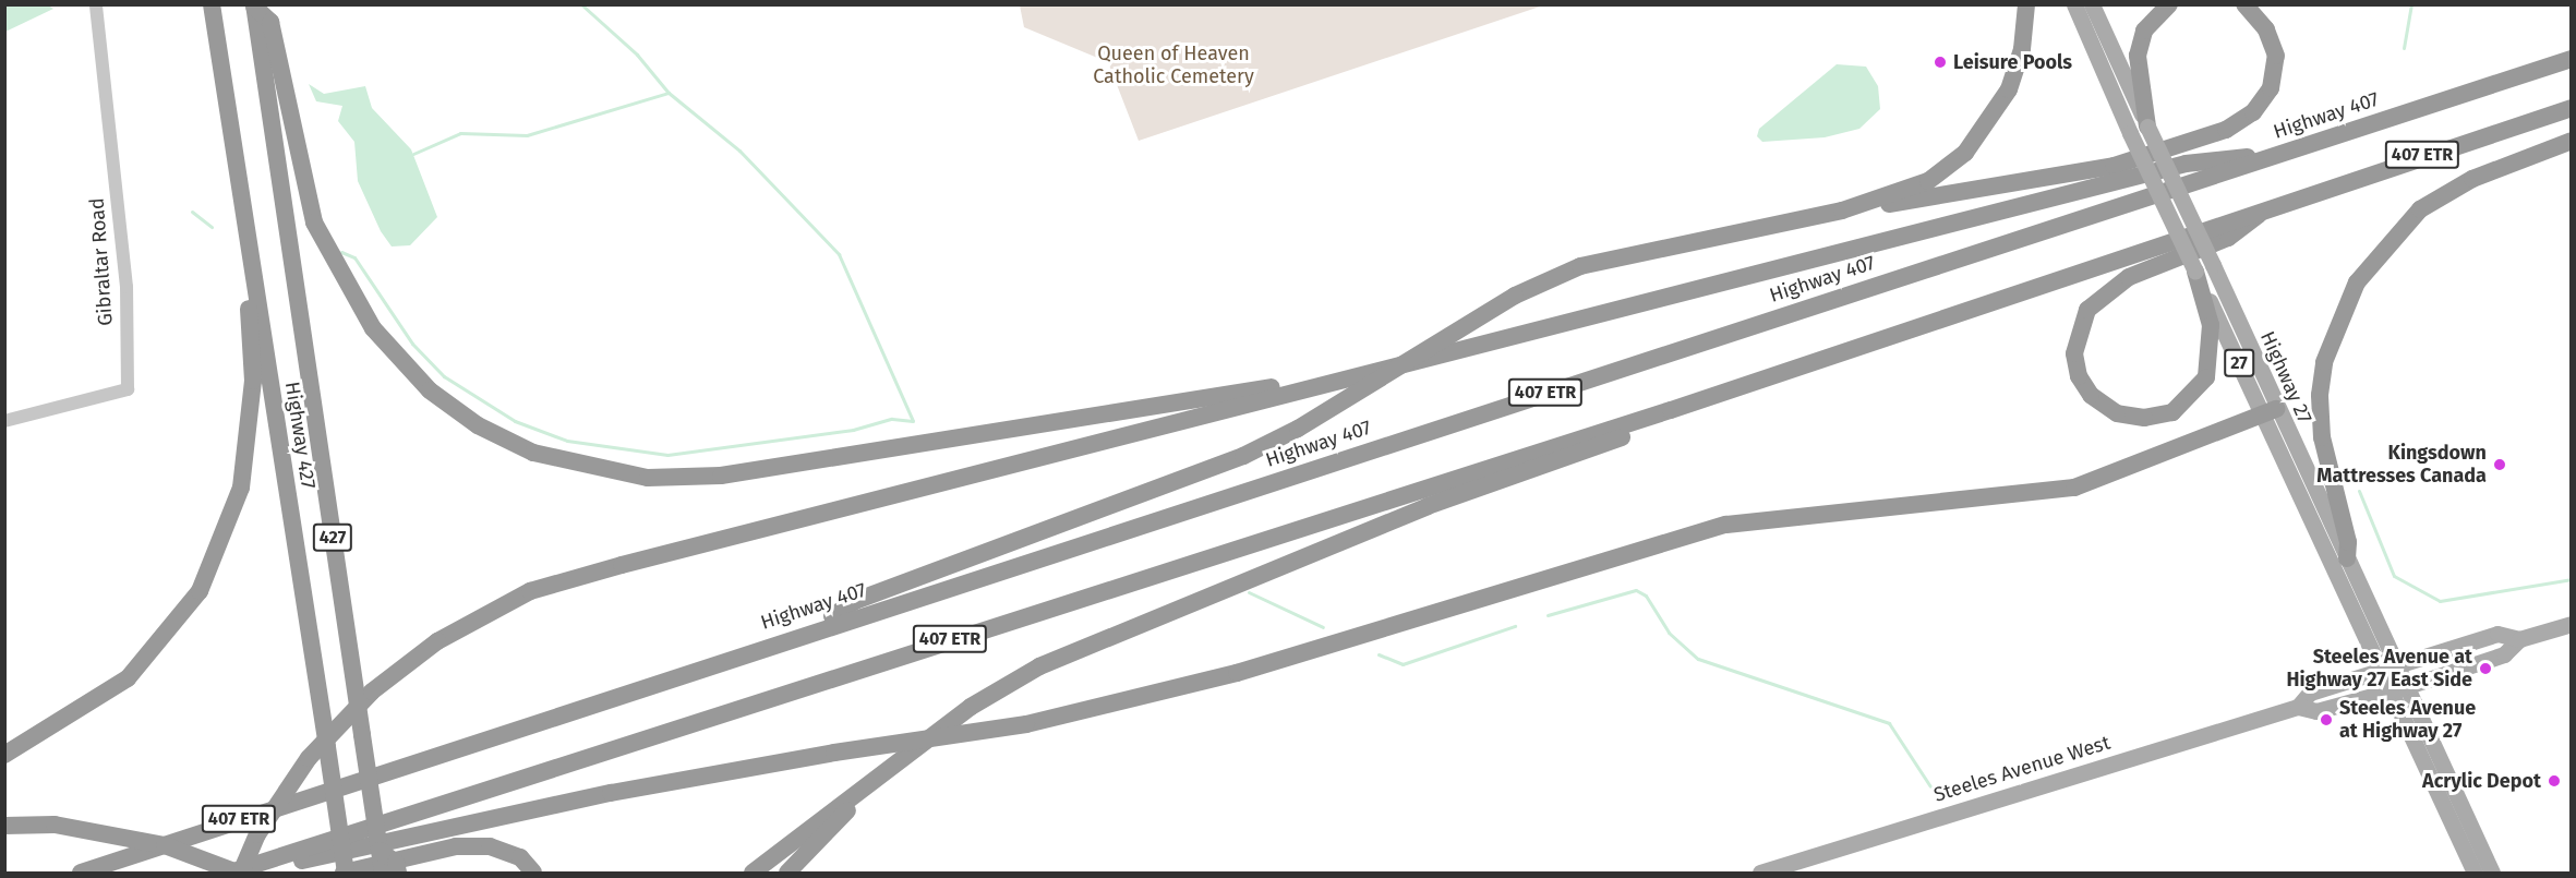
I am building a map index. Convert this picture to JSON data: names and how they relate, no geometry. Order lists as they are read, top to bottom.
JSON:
{
  "streets": {
    "highway": [
      "Highway 407",
      "407 ETR",
      "Highway 427",
      "427"
    ],
    "main road": ["27", "Highway 27", "Steeles Avenue West"],
    "street": ["Gibraltar Road"]
  },
  "crossings": [
    ["Highway 27", "Steeles Avenue West"]
  ],
  "parks": ["Queen of Heaven Catholic Cemetery"],
  "places": [
    "Leisure Pools",
    "Kingsdown Mattresses Canada",
    "Steeles Avenue at Highway 27 East Side",
    "Steeles Avenue at Highway 27",
    "Acrylic Depot"
  ]
}
